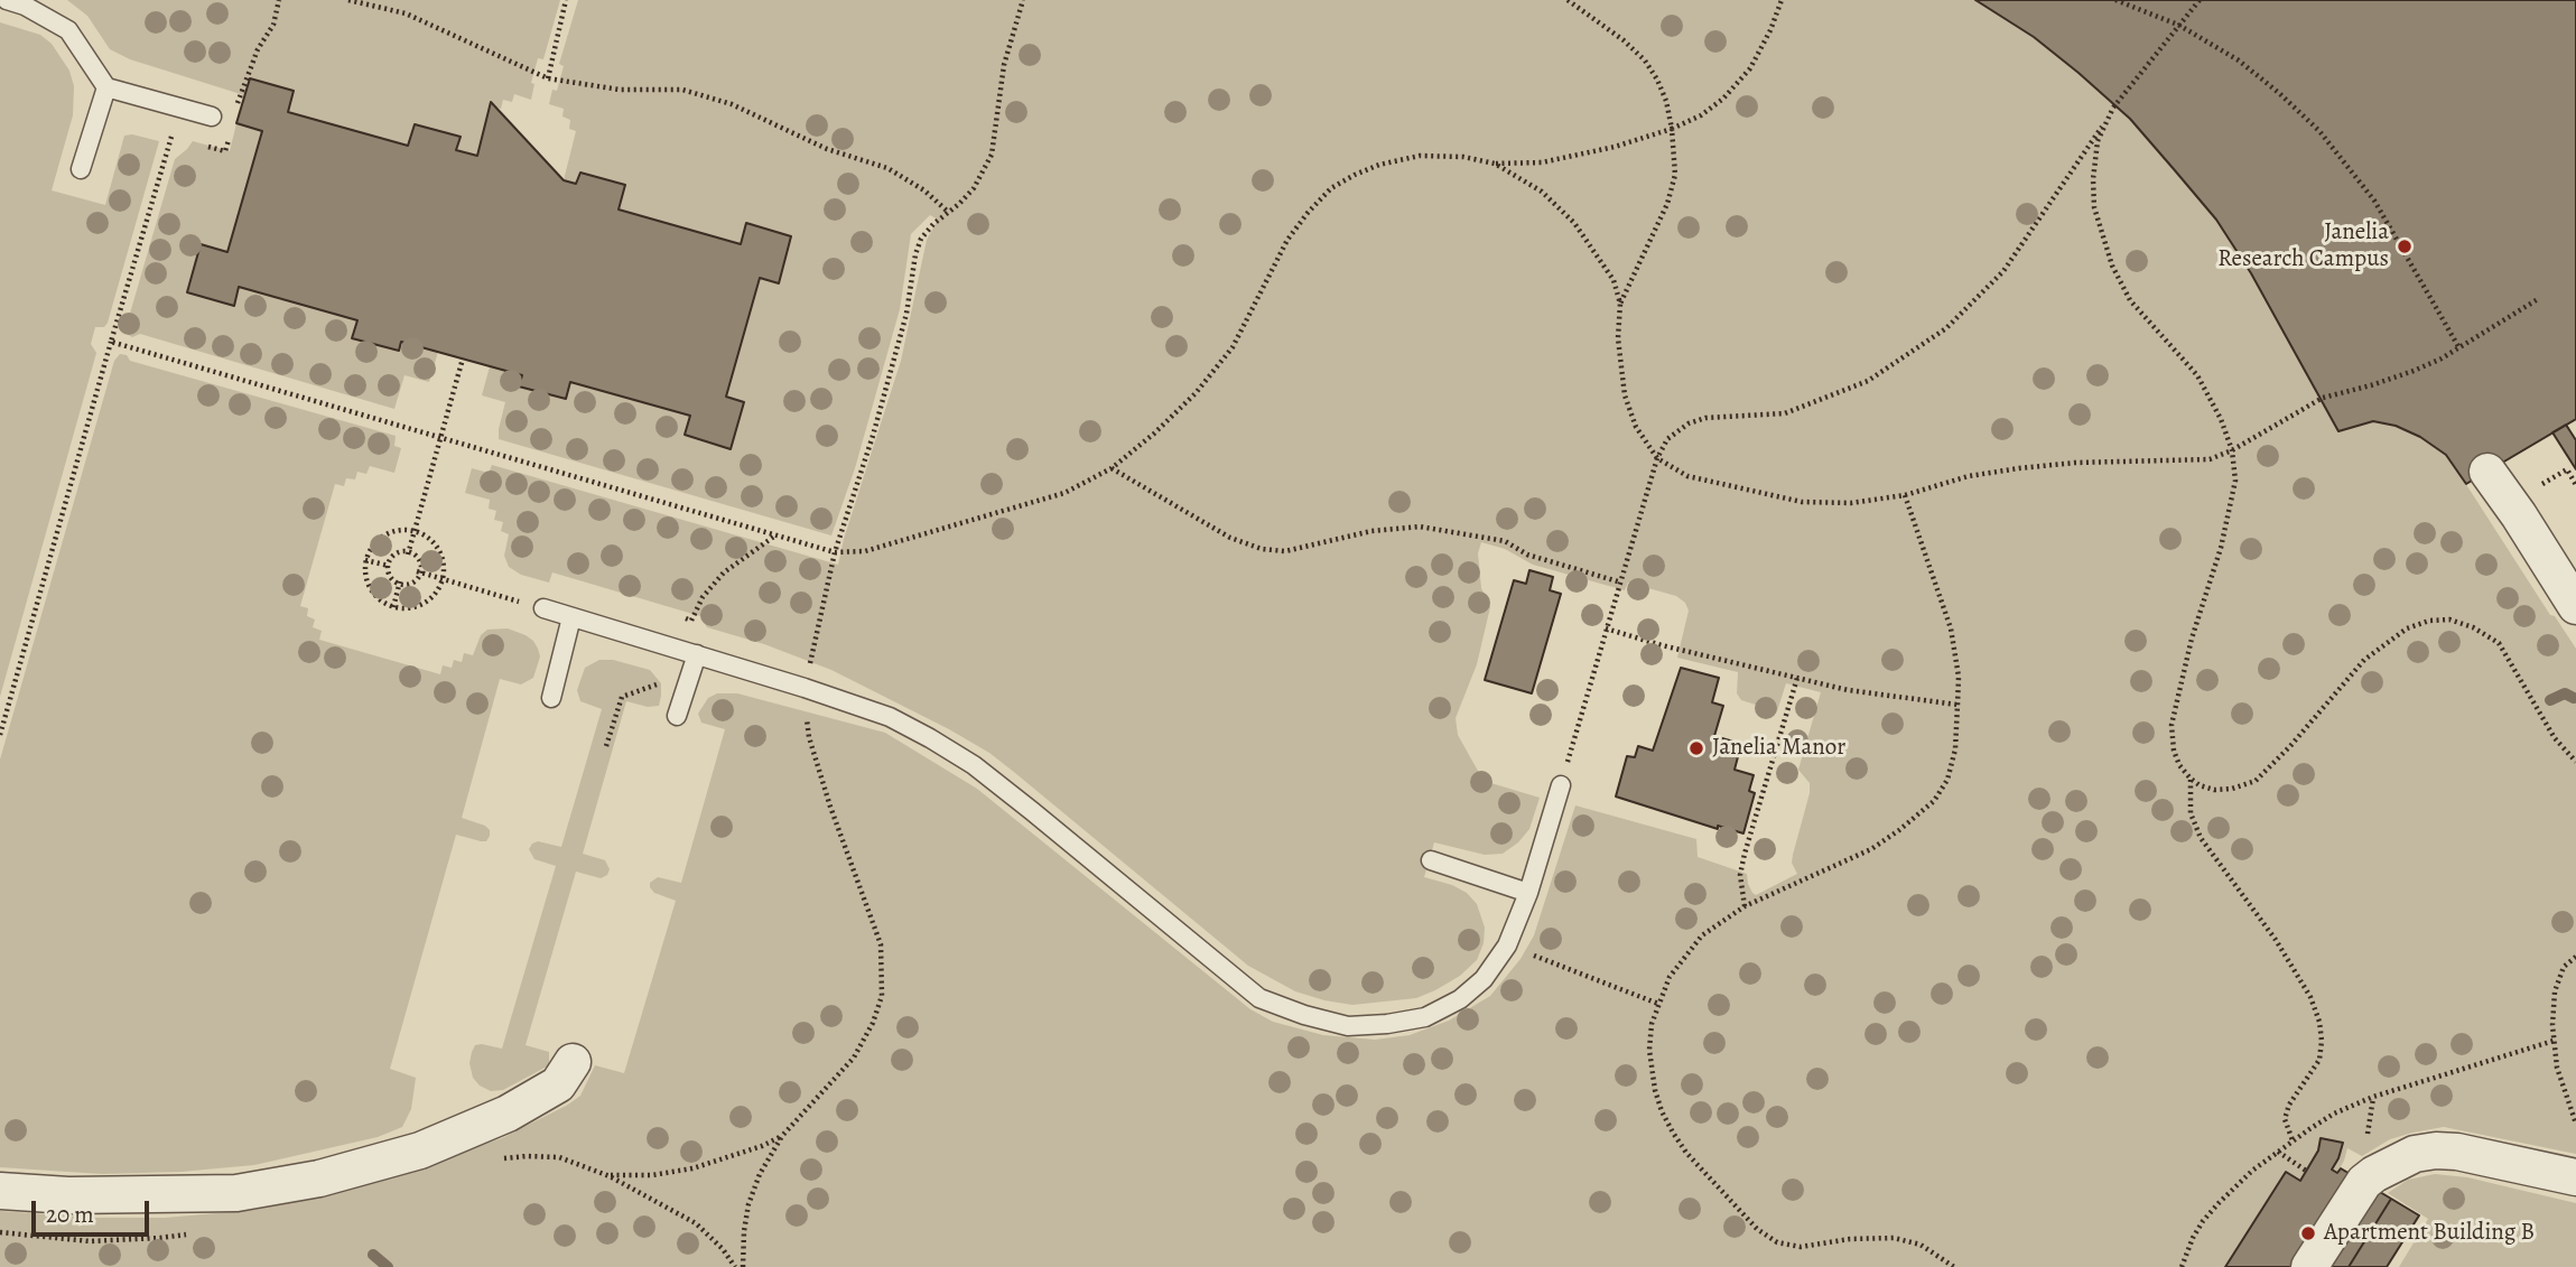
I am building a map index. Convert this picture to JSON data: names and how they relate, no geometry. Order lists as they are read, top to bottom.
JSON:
{
  "places": ["Janelia Research Campus", "Janelia Manor", "Apartment Building B"],
  "scale_bar": "20 m"
}
